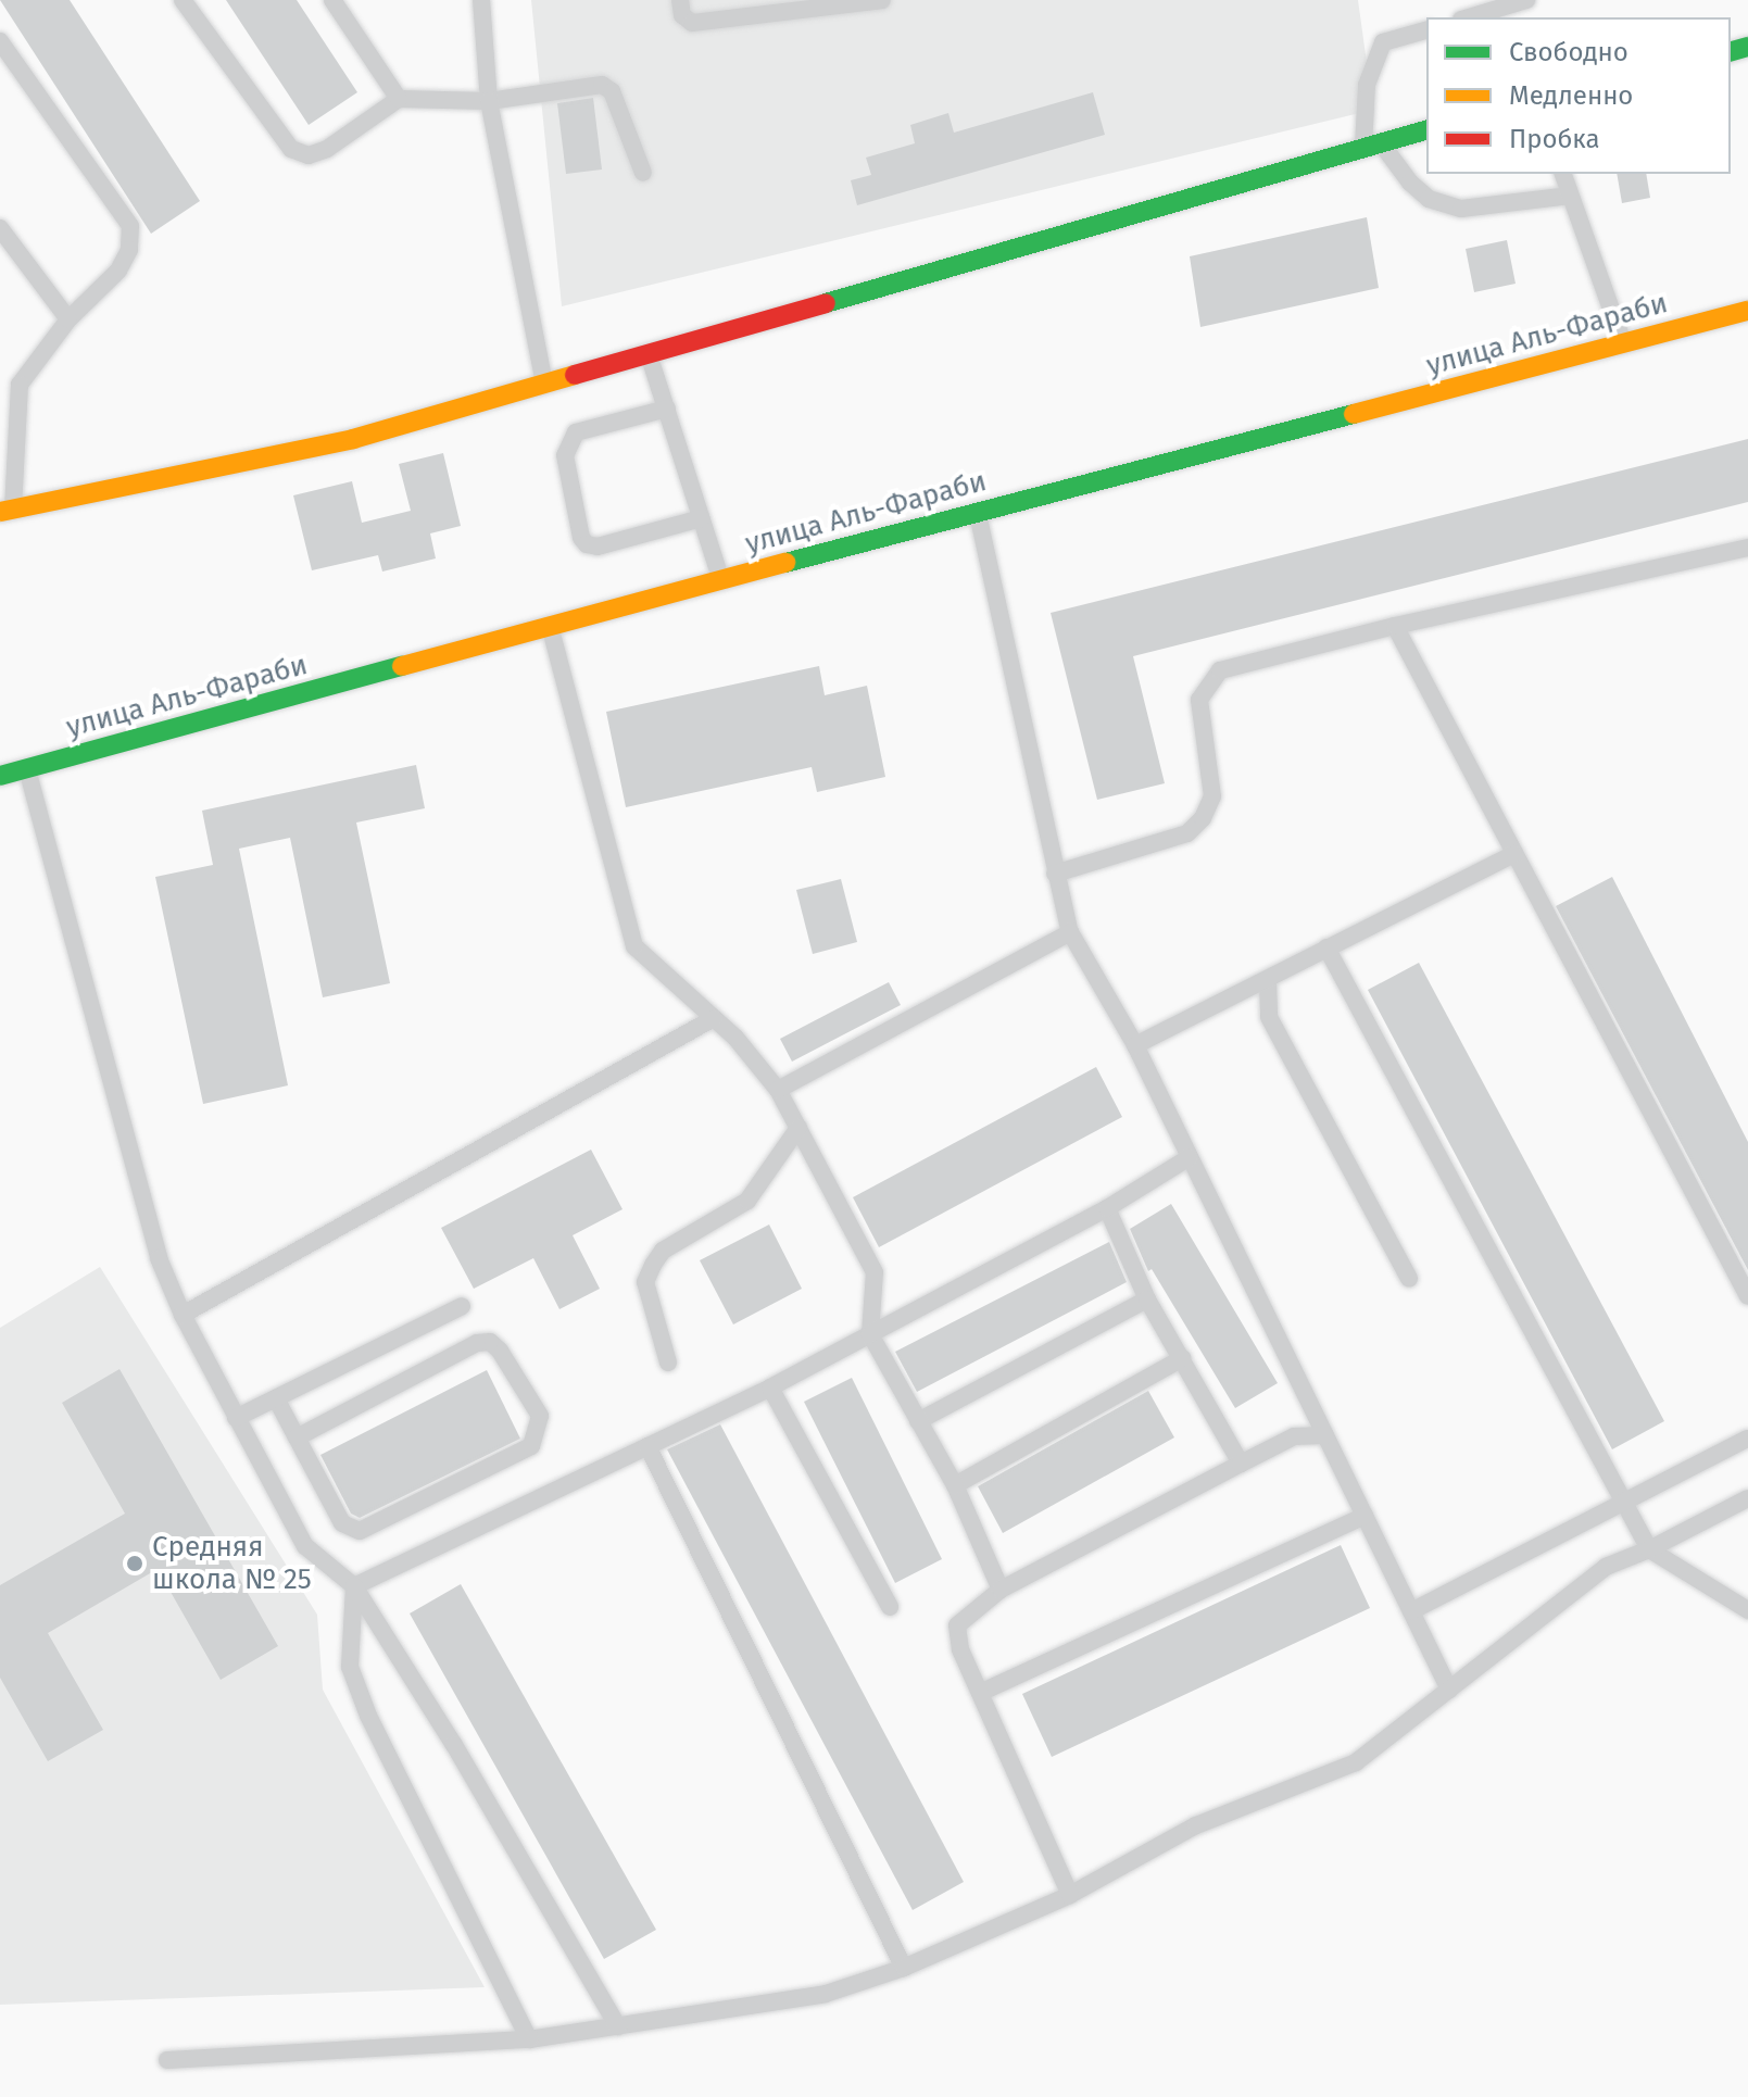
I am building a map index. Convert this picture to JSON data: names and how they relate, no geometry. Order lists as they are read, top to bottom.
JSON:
{
  "streets": {
    "main road": ["улица Аль-Фараби"]
  },
  "places": ["Средняя школа № 25"],
  "legend": ["Свободно", "Медленно", "Пробка"]
}
